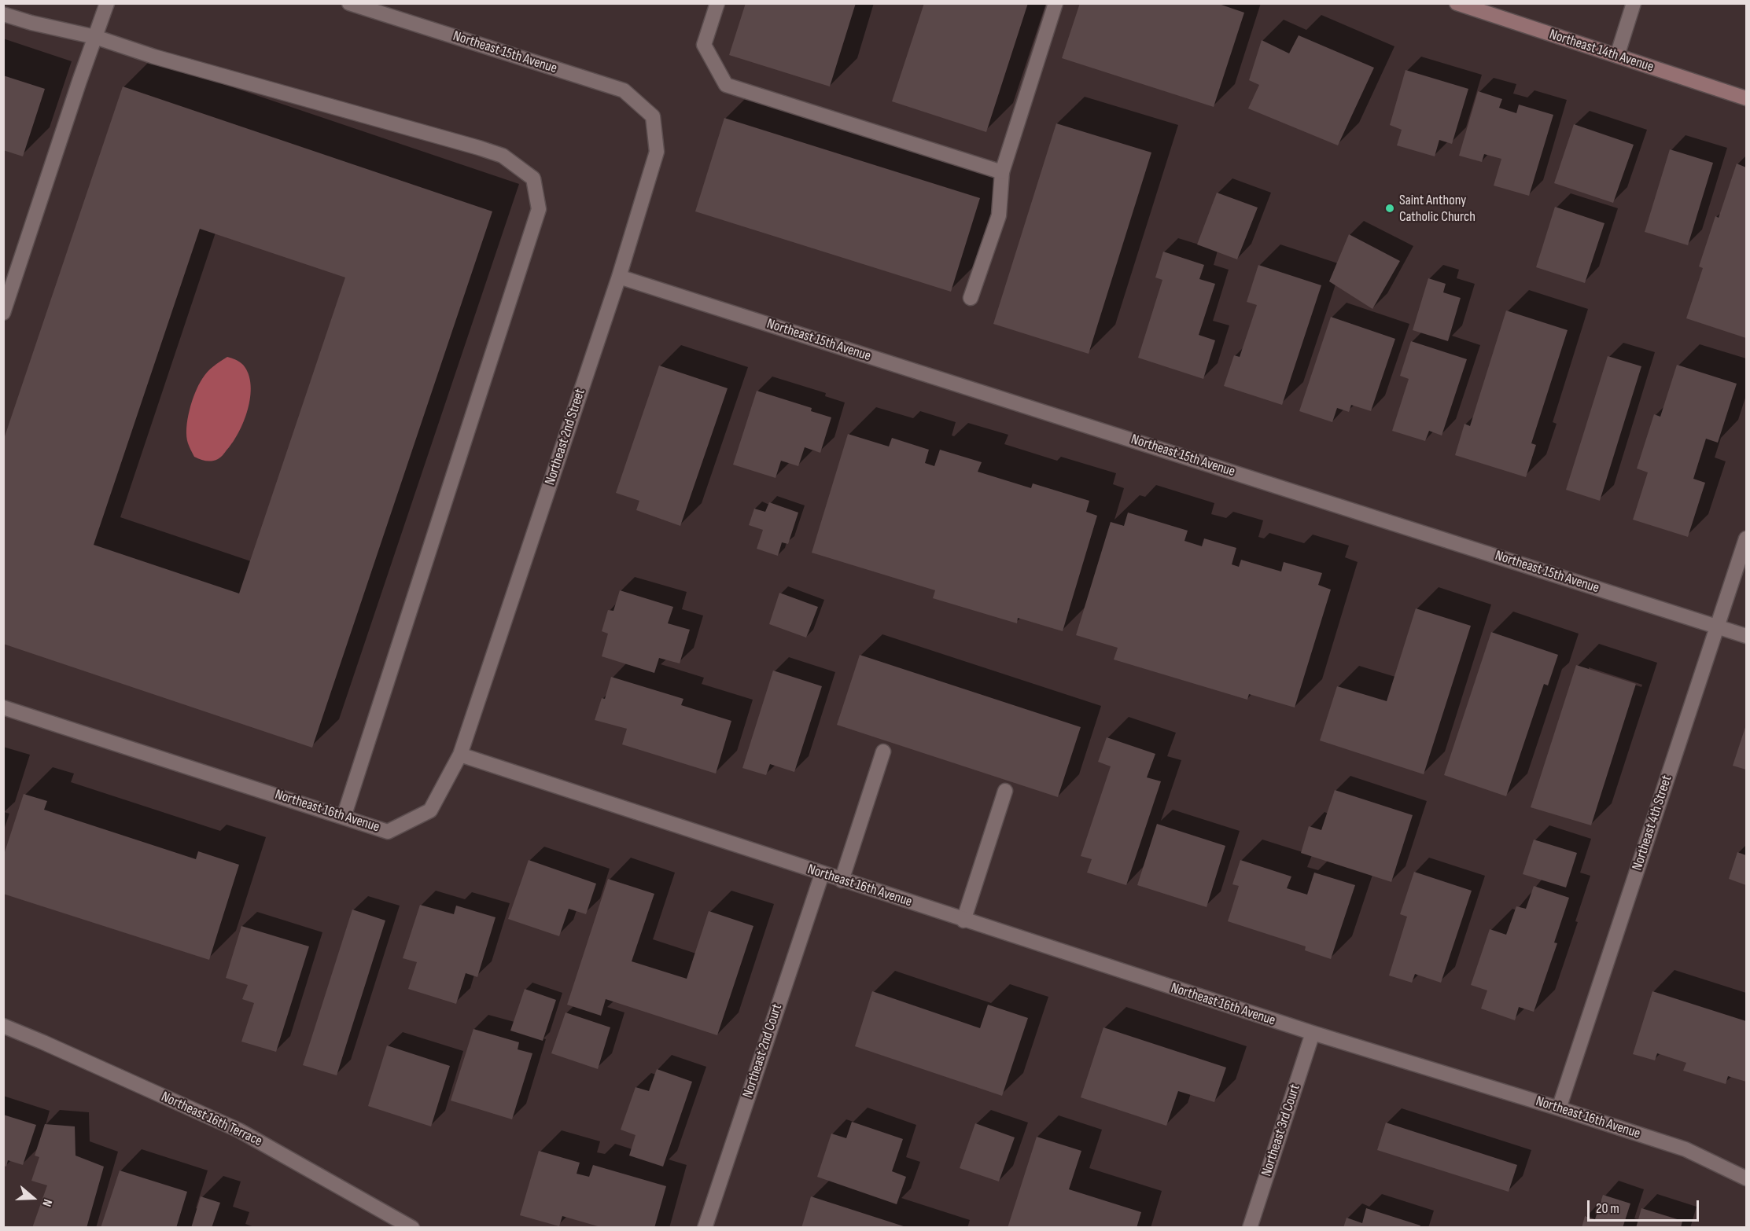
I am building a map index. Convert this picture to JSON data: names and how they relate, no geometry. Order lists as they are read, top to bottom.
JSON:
{
  "streets": {
    "street": [
      "Northeast 14th Avenue",
      "Northeast 15th Avenue",
      "Northeast 2nd Street",
      "Northeast 16th Avenue",
      "Northeast 4th Street",
      "Northeast 2nd Court",
      "Northeast 16th Terrace",
      "Northeast 3rd Court"
    ]
  },
  "crossings": [
    ["Northeast 15th Avenue", "Northeast 2nd Street"],
    ["Northeast 15th Avenue", "Northeast 4th Street"],
    ["Northeast 2nd Street", "Northeast 16th Avenue"],
    ["Northeast 16th Avenue", "Northeast 4th Street"],
    ["Northeast 16th Avenue", "Northeast 2nd Court"],
    ["Northeast 16th Avenue", "Northeast 3rd Court"]
  ],
  "places": ["Saint Anthony Catholic Church"],
  "scale_bar": "20 m",
  "north": "right"
}
